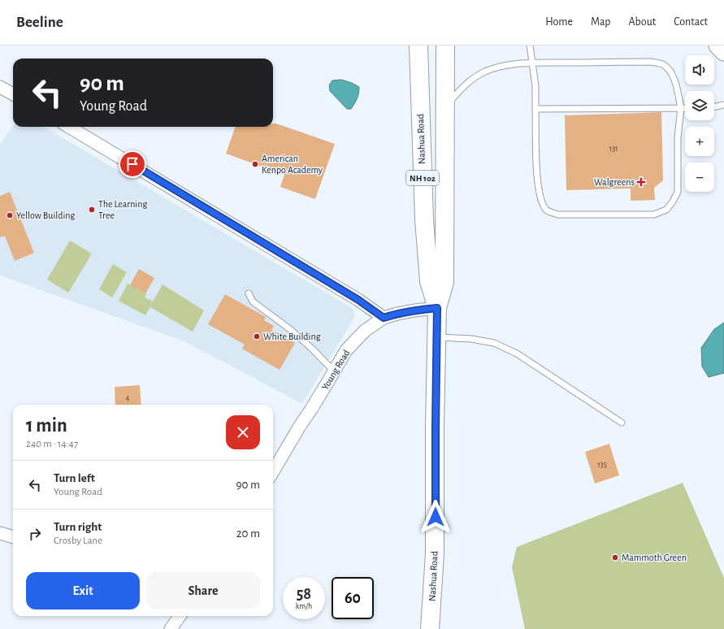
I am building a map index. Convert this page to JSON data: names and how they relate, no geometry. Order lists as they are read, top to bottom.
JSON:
{
  "streets": {
    "main road": ["Nashua Road", "NH 102"],
    "street": ["Young Road"]
  },
  "crossings": [
    ["Nashua Road", "Young Road"]
  ],
  "places": {
    "other": [
      "American Kenpo Academy",
      "The Learning Tree",
      "Yellow Building",
      "White Building",
      "Mammoth Green"
    ],
    "health": ["Walgreens"]
  },
  "house_numbers": ["131", "4", "135"],
  "page": {
    "header": "Beeline",
    "nav": [
      "Home",
      "Map",
      "About",
      "Contact"
    ],
    "map_buttons": ["+", "−"],
    "turn": ["90 m", "Young Road"],
    "heading": ["1 min", "240 m · 14:47"],
    "list": [
      {
        "name": "Turn left",
        "note": "Young Road",
        "value": "90 m"
      },
      {
        "name": "Turn right",
        "note": "Crosby Lane",
        "value": "20 m"
      }
    ],
    "buttons": ["Exit", "Share"],
    "speed": "58 km/h",
    "limit": "60"
  }
}
